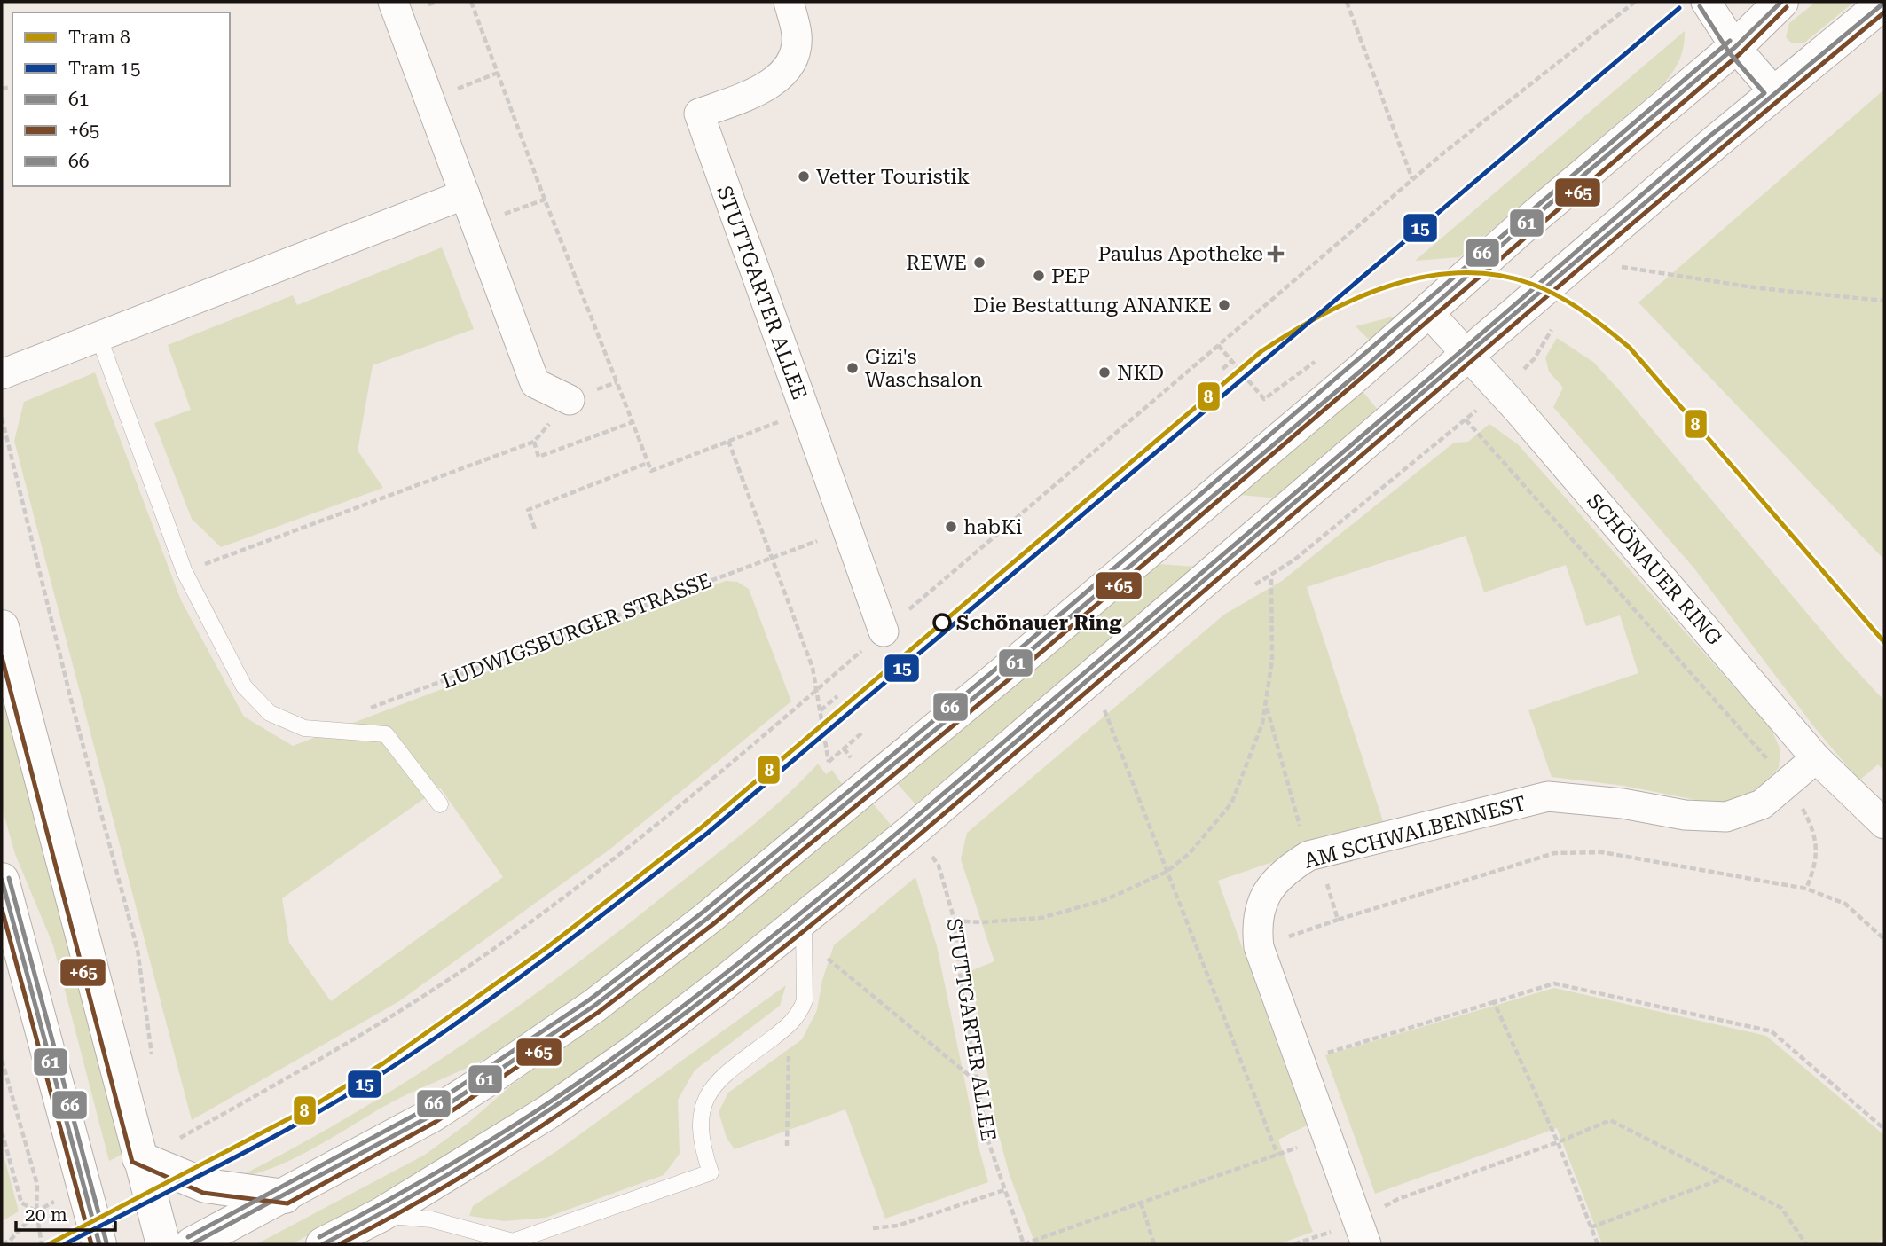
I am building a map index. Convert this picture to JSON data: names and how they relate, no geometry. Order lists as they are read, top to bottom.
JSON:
{
  "streets": {
    "street": ["STUTTGARTER ALLEE", "SCHÖNAUER RING", "AM SCHWALBENNEST"],
    "path": ["LUDWIGSBURGER STRASSE"]
  },
  "crossings": [
    ["STUTTGARTER ALLEE", "LUDWIGSBURGER STRASSE"],
    ["SCHÖNAUER RING", "AM SCHWALBENNEST"]
  ],
  "places": {
    "other": [
      "Vetter Touristik",
      "REWE",
      "PEP",
      "Die Bestattung ANANKE",
      "Gizi's Waschsalon",
      "NKD",
      "habKi",
      "Schönauer Ring"
    ],
    "health": ["Paulus Apotheke"]
  },
  "lines": [
    "transit line 61",
    "transit line 66",
    "transit line +65",
    "tram line 15",
    "tram line 8"
  ],
  "legend": [
    "Tram 8",
    "Tram 15",
    "61",
    "+65",
    "66"
  ],
  "scale_bar": "20 m"
}
